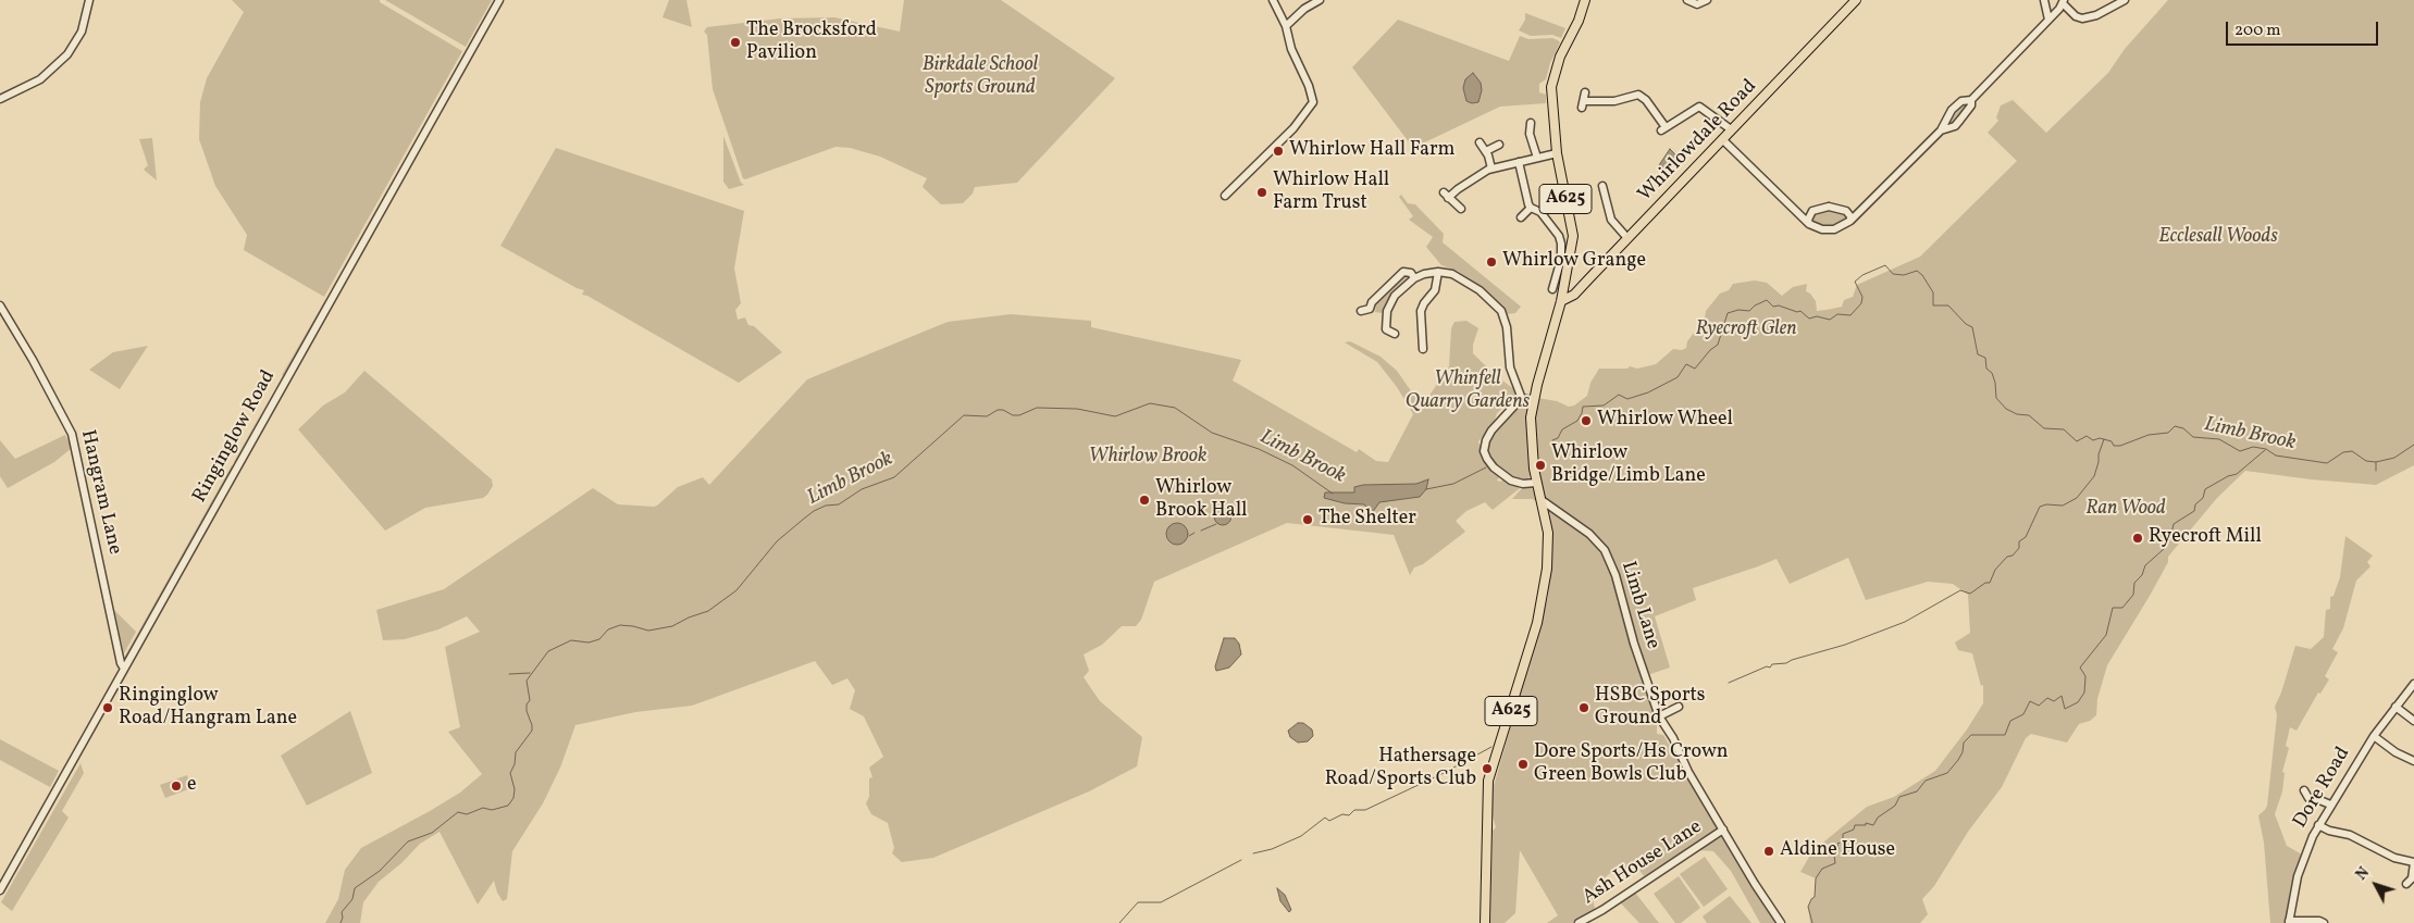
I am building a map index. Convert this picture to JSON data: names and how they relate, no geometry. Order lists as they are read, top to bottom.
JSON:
{
  "streets": {
    "main road": ["Whirlowdale Road", "A625"],
    "street": [
      "Ringinglow Road",
      "Hangram Lane",
      "Limb Lane",
      "Dore Road",
      "Ash House Lane"
    ]
  },
  "crossings": [
    ["Whirlowdale Road", "A625"],
    ["A625", "Limb Lane"],
    ["Ringinglow Road", "Hangram Lane"],
    ["Limb Lane", "Ash House Lane"]
  ],
  "water": ["Limb Brook"],
  "parks": [
    "Birkdale School Sports Ground",
    "Ecclesall Woods",
    "Ryecroft Glen",
    "Whinfell Quarry Gardens",
    "Whirlow Brook",
    "Ran Wood"
  ],
  "places": [
    "The Brocksford Pavilion",
    "Whirlow Hall Farm",
    "Whirlow Hall Farm Trust",
    "Whirlow Grange",
    "Whirlow Wheel",
    "Whirlow Bridge/Limb Lane",
    "Whirlow Brook Hall",
    "The Shelter",
    "Ryecroft Mill",
    "Ringinglow Road/Hangram Lane",
    "HSBC Sports Ground",
    "Dore Sports/Hs Crown Green Bowls Club",
    "Hathersage Road/Sports Club",
    "e",
    "Aldine House"
  ],
  "scale_bar": "200 m",
  "north": "top left"
}
